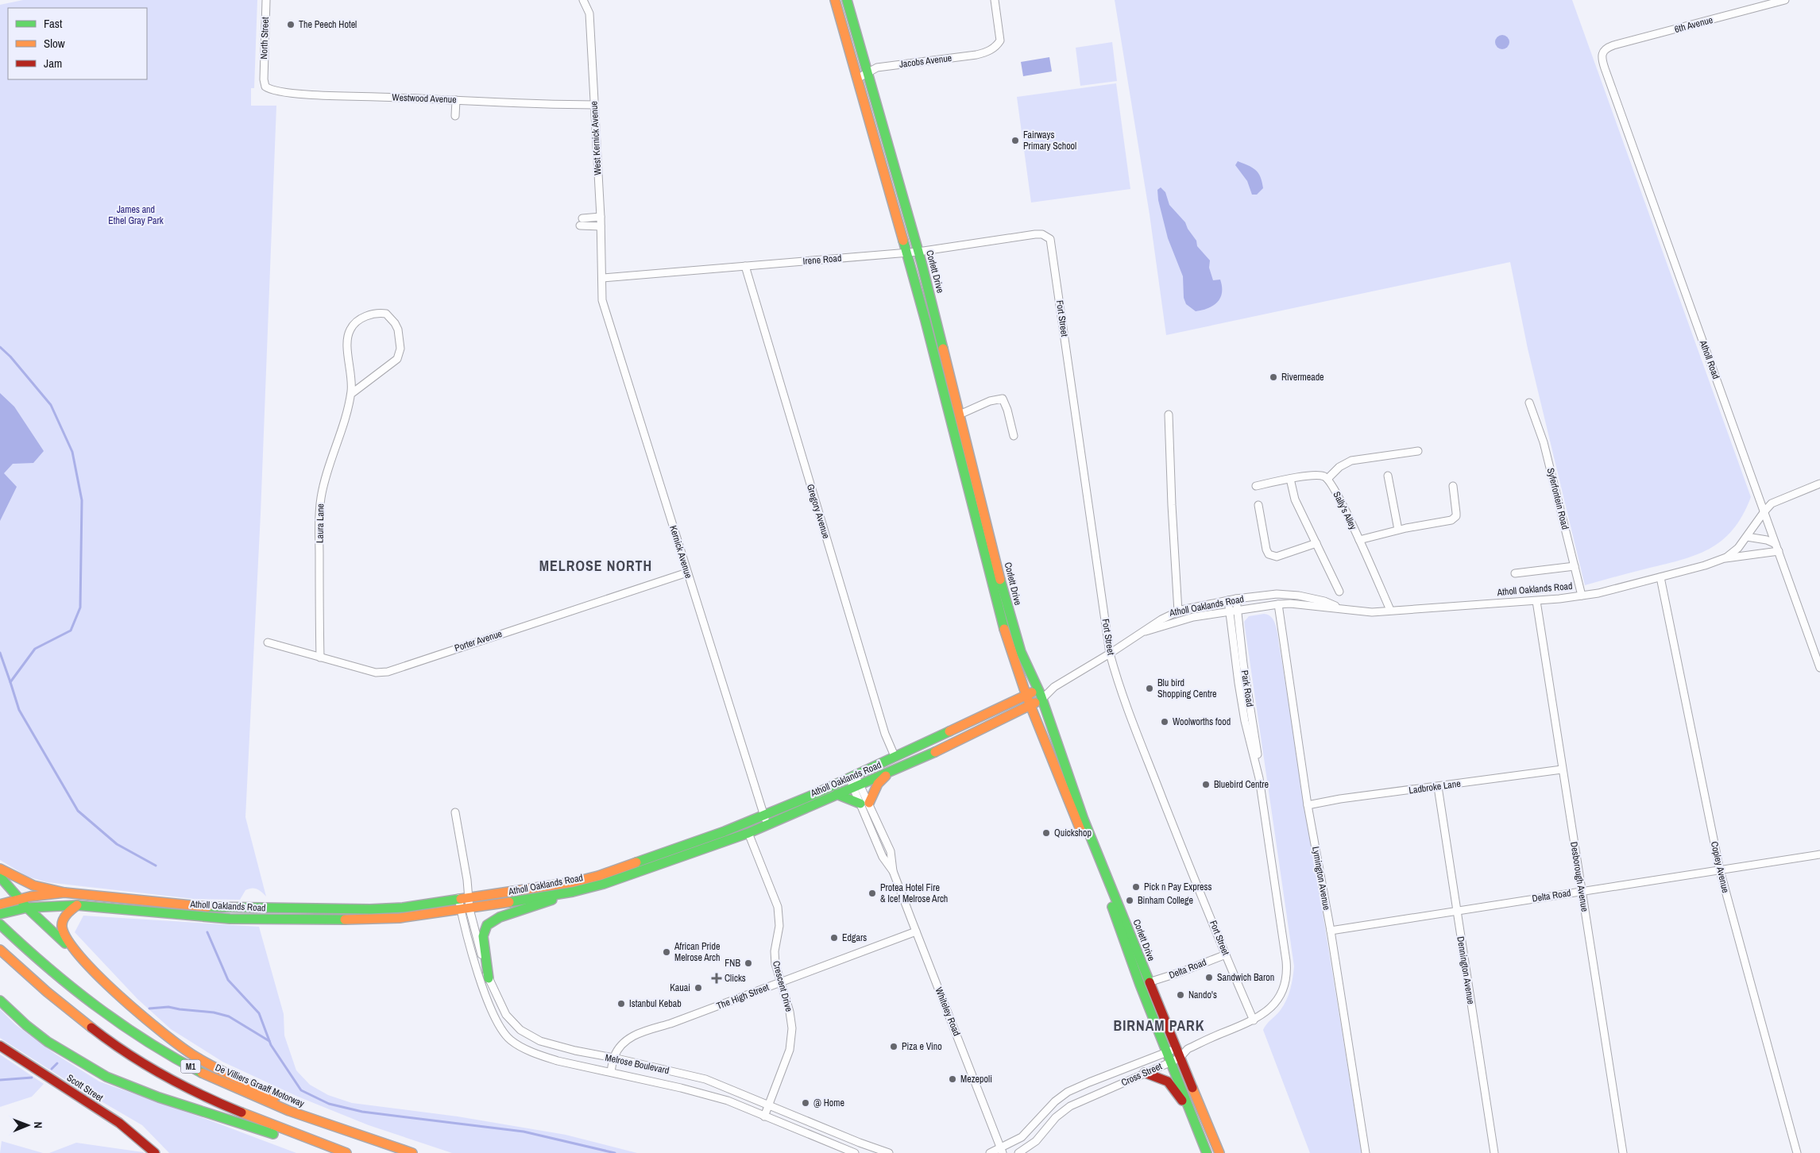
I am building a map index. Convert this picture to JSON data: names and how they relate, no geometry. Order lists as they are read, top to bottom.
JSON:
{
  "streets": {
    "main road": [
      "Corlett Drive",
      "Atholl Oaklands Road",
      "M1",
      "De Villiers Graaff Motorway",
      "Scott Street"
    ],
    "street": [
      "6th Avenue",
      "North Street",
      "Jacobs Avenue",
      "Westwood Avenue",
      "West Kernick Avenue",
      "Irene Road",
      "Fort Street",
      "Atholl Road",
      "Syferfontein Road",
      "Sally's Alley",
      "Gregory Avenue",
      "Laura Lane",
      "Kernick Avenue",
      "Porter Avenue",
      "Park Road",
      "Ladbroke Lane",
      "Copley Avenue",
      "Desborough Avenue",
      "Lymington Avenue",
      "Delta Road",
      "Dennington Avenue",
      "Crescent Drive",
      "The High Street",
      "Whiteley Road",
      "Melrose Boulevard",
      "Cross Street"
    ]
  },
  "crossings": [
    ["6th Avenue", "Atholl Road"],
    ["North Street", "Westwood Avenue"],
    ["Jacobs Avenue", "Corlett Drive"],
    ["Westwood Avenue", "West Kernick Avenue"],
    ["West Kernick Avenue", "Irene Road"],
    ["West Kernick Avenue", "Kernick Avenue"],
    ["Irene Road", "Corlett Drive"],
    ["Irene Road", "Fort Street"],
    ["Irene Road", "Gregory Avenue"],
    ["Irene Road", "Kernick Avenue"],
    ["Corlett Drive", "Atholl Oaklands Road"],
    ["Corlett Drive", "Delta Road"],
    ["Corlett Drive", "Cross Street"],
    ["Fort Street", "Atholl Oaklands Road"],
    ["Fort Street", "Delta Road"],
    ["Fort Street", "Cross Street"],
    ["Atholl Road", "Atholl Oaklands Road"],
    ["Syferfontein Road", "Atholl Oaklands Road"],
    ["Sally's Alley", "Atholl Oaklands Road"],
    ["Gregory Avenue", "Atholl Oaklands Road"],
    ["Laura Lane", "Porter Avenue"],
    ["Kernick Avenue", "Atholl Oaklands Road"],
    ["Kernick Avenue", "Porter Avenue"],
    ["Atholl Oaklands Road", "Park Road"],
    ["Atholl Oaklands Road", "Copley Avenue"],
    ["Atholl Oaklands Road", "Desborough Avenue"],
    ["Atholl Oaklands Road", "Lymington Avenue"],
    ["Atholl Oaklands Road", "Crescent Drive"],
    ["Atholl Oaklands Road", "Whiteley Road"],
    ["Atholl Oaklands Road", "Melrose Boulevard"],
    ["Park Road", "Cross Street"],
    ["Ladbroke Lane", "Desborough Avenue"],
    ["Ladbroke Lane", "Lymington Avenue"],
    ["Ladbroke Lane", "Dennington Avenue"],
    ["Copley Avenue", "Delta Road"],
    ["Desborough Avenue", "Delta Road"],
    ["Lymington Avenue", "Delta Road"],
    ["Delta Road", "Dennington Avenue"],
    ["Crescent Drive", "The High Street"],
    ["Crescent Drive", "Melrose Boulevard"],
    ["The High Street", "Whiteley Road"],
    ["The High Street", "Melrose Boulevard"],
    ["Whiteley Road", "Cross Street"]
  ],
  "districts": ["MELROSE NORTH", "BIRNAM PARK"],
  "parks": ["James and Ethel Gray Park"],
  "places": {
    "other": [
      "The Peech Hotel",
      "Fairways Primary School",
      "Rivermeade",
      "Blu bird Shopping Centre",
      "Woolworths food",
      "Bluebird Centre",
      "Quickshop",
      "Pick n Pay Express",
      "Protea Hotel Fire & Ice! Melrose Arch",
      "Binham College",
      "Edgars",
      "African Pride Melrose Arch",
      "FNB",
      "Sandwich Baron",
      "Kauai",
      "Nando's",
      "Istanbul Kebab",
      "Piza e Vino",
      "Mezepoli",
      "@ Home"
    ],
    "health": ["Clicks"]
  },
  "legend": ["Fast", "Slow", "Jam"],
  "north": "right"
}
